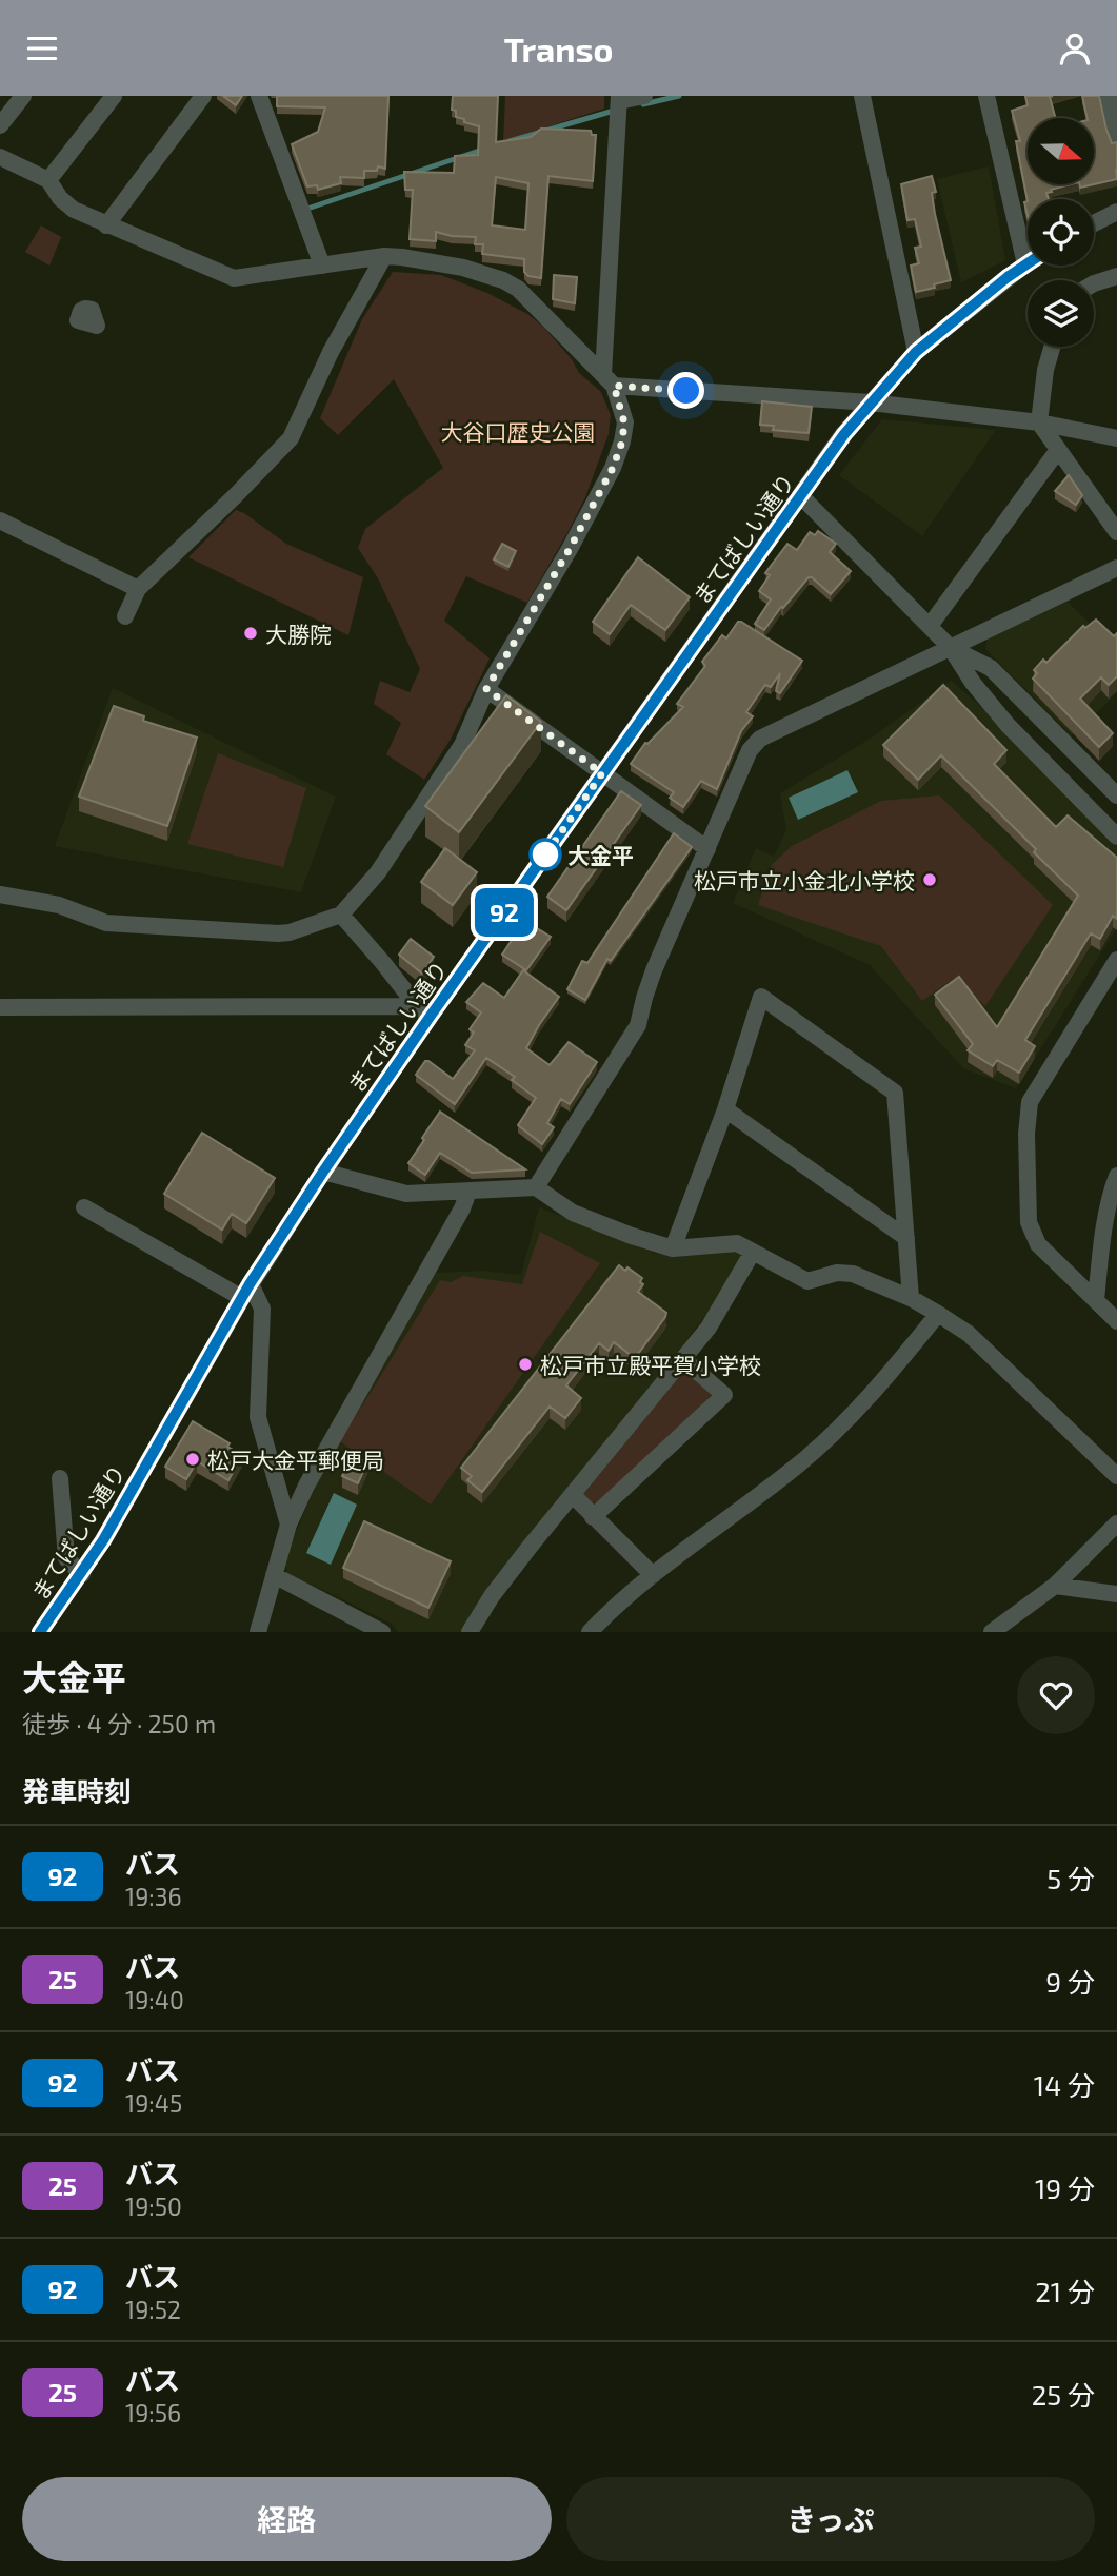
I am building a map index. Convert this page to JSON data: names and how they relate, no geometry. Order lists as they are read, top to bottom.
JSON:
{
  "streets": {
    "street": ["まてばしい通り"]
  },
  "parks": ["大谷口歴史公園"],
  "places": [
    "大勝院",
    "大金平",
    "松戸市立小金北小学校",
    "松戸市立殿平賀小学校",
    "松戸大金平郵便局"
  ],
  "lines": ["bus line 92"],
  "north": "right",
  "page": {
    "header": "Transo",
    "on_map": "92",
    "heading": [
      ["大金平", "徒歩 · 4 分 · 250 m"],
      "発車時刻"
    ],
    "list": [
      {
        "mark": "92",
        "name": "バス",
        "note": "19:36",
        "value": "5 分"
      },
      {
        "mark": "25",
        "name": "バス",
        "note": "19:40",
        "value": "9 分"
      },
      {
        "mark": "92",
        "name": "バス",
        "note": "19:45",
        "value": "14 分"
      },
      {
        "mark": "25",
        "name": "バス",
        "note": "19:50",
        "value": "19 分"
      },
      {
        "mark": "92",
        "name": "バス",
        "note": "19:52",
        "value": "21 分"
      },
      {
        "mark": "25",
        "name": "バス",
        "note": "19:56",
        "value": "25 分"
      }
    ],
    "buttons": ["経路", "きっぷ"]
  }
}
